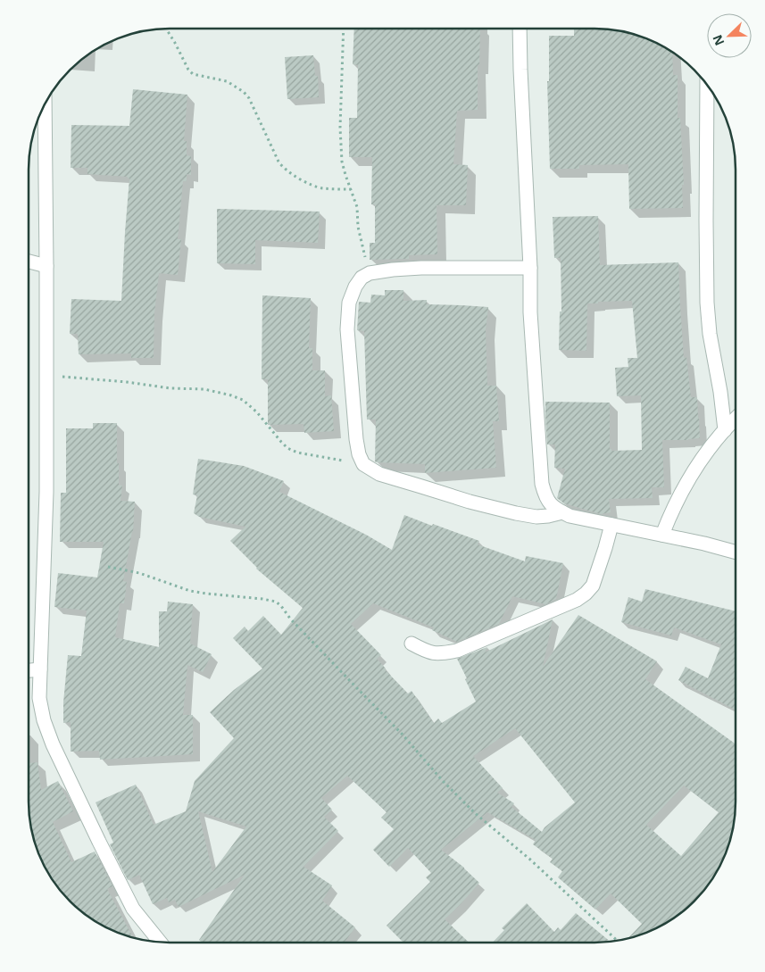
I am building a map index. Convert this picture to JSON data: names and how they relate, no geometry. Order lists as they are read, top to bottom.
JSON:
{
  "north": "bottom left"
}
